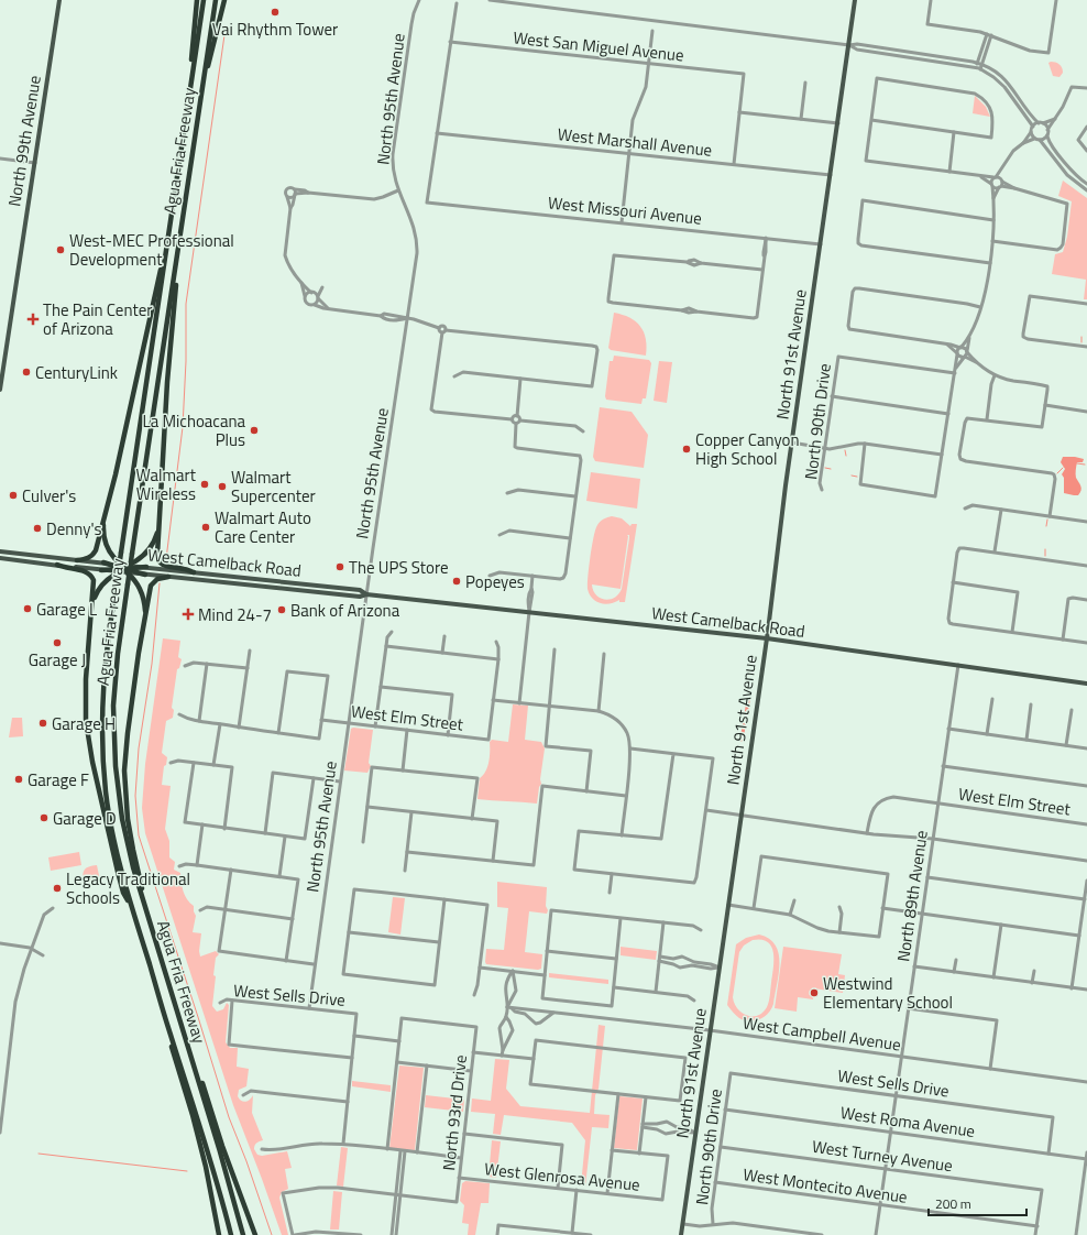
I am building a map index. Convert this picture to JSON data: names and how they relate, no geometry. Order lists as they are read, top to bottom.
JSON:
{
  "streets": {
    "highway": ["Agua Fria Freeway"],
    "main road": ["North 99th Avenue", "North 91st Avenue", "West Camelback Road"],
    "street": [
      "West San Miguel Avenue",
      "North 95th Avenue",
      "West Marshall Avenue",
      "West Missouri Avenue",
      "North 90th Drive",
      "West Elm Street",
      "North 89th Avenue",
      "West Sells Drive",
      "West Campbell Avenue",
      "North 93rd Drive",
      "West Roma Avenue",
      "West Turney Avenue",
      "West Glenrosa Avenue",
      "West Montecito Avenue"
    ]
  },
  "crossings": [
    ["North 95th Avenue", "West Camelback Road"],
    ["North 95th Avenue", "West Elm Street"],
    ["North 95th Avenue", "West Sells Drive"],
    ["West Marshall Avenue", "West Missouri Avenue"],
    ["West Marshall Avenue", "North 91st Avenue"],
    ["West Missouri Avenue", "North 91st Avenue"],
    ["North 91st Avenue", "West Camelback Road"],
    ["North 91st Avenue", "West Campbell Avenue"],
    ["North 90th Drive", "West Sells Drive"],
    ["North 90th Drive", "West Roma Avenue"],
    ["North 90th Drive", "West Turney Avenue"],
    ["North 90th Drive", "West Montecito Avenue"],
    ["West Camelback Road", "North 89th Avenue"],
    ["West Elm Street", "North 89th Avenue"],
    ["North 89th Avenue", "West Sells Drive"],
    ["North 89th Avenue", "West Campbell Avenue"],
    ["North 89th Avenue", "West Roma Avenue"],
    ["North 89th Avenue", "West Turney Avenue"],
    ["North 89th Avenue", "West Montecito Avenue"],
    ["West Sells Drive", "West Roma Avenue"],
    ["North 93rd Drive", "West Glenrosa Avenue"],
    ["West Turney Avenue", "West Montecito Avenue"]
  ],
  "places": {
    "other": [
      "Vai Rhythm Tower",
      "West-MEC Professional Development",
      "CenturyLink",
      "La Michoacana Plus",
      "Copper Canyon High School",
      "Walmart Wireless",
      "Walmart Supercenter",
      "Culver's",
      "Walmart Auto Care Center",
      "Denny's",
      "The UPS Store",
      "Popeyes",
      "Garage L",
      "Bank of Arizona",
      "Garage J",
      "Garage H",
      "Garage F",
      "Garage D",
      "Legacy Traditional Schools",
      "Westwind Elementary School"
    ],
    "health": ["The Pain Center of Arizona", "Mind 24-7"]
  },
  "scale_bar": "200 m"
}
